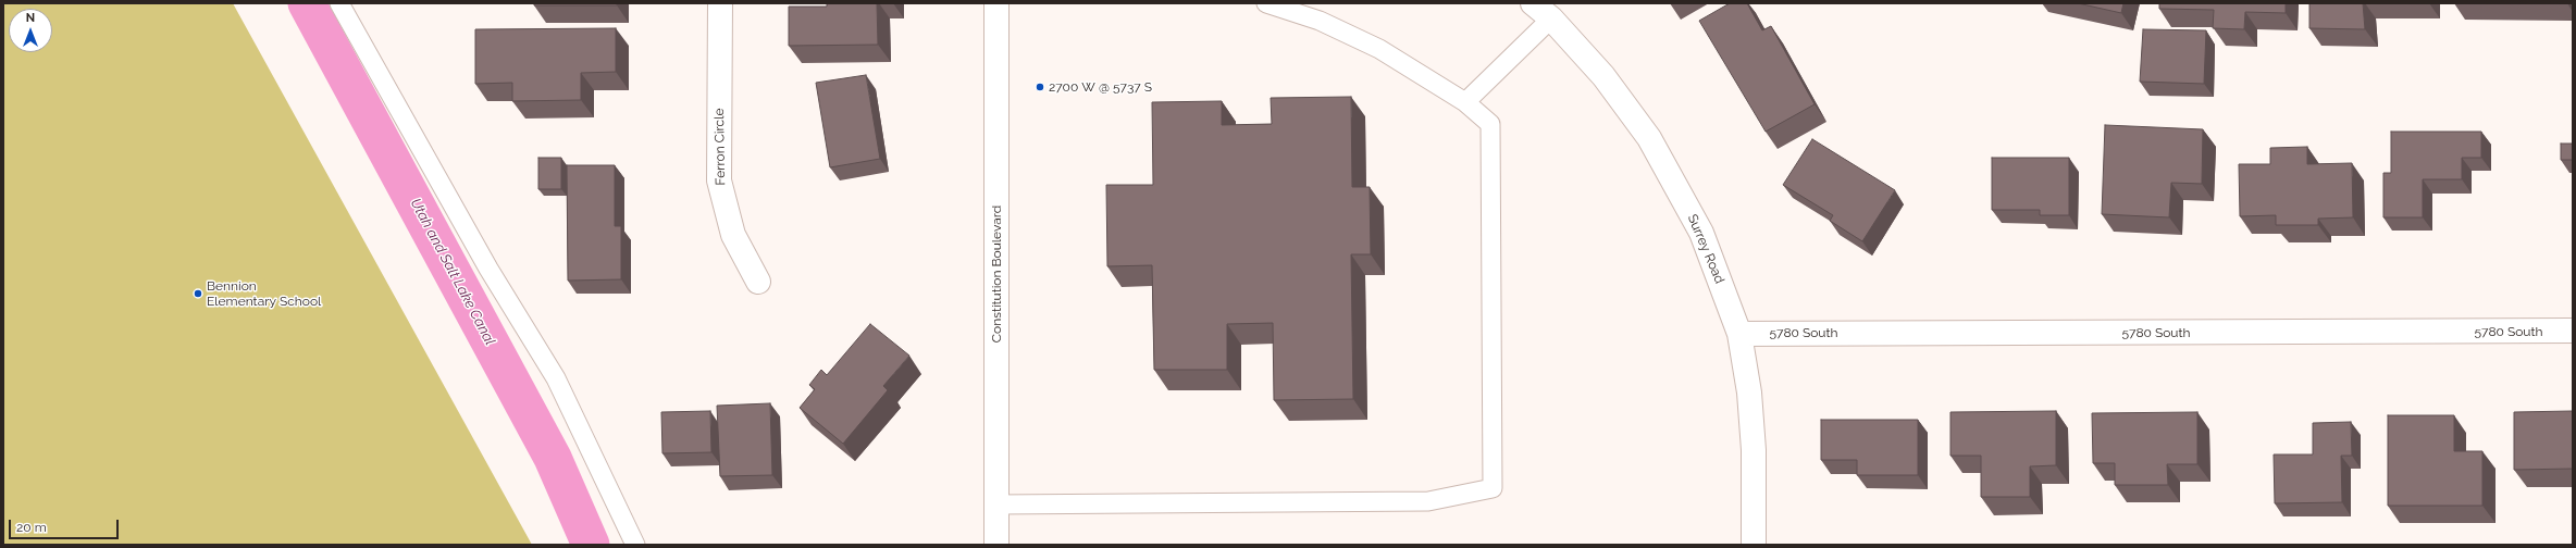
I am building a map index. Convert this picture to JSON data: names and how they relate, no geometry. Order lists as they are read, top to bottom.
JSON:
{
  "streets": {
    "street": [
      "Ferron Circle",
      "Surrey Road",
      "Constitution Boulevard",
      "5780 South"
    ]
  },
  "crossings": [
    ["Surrey Road", "5780 South"]
  ],
  "water": ["Utah and Salt Lake Canal"],
  "places": ["2700 W @ 5737 S", "Bennion Elementary School"],
  "scale_bar": "20 m",
  "north": "top"
}
